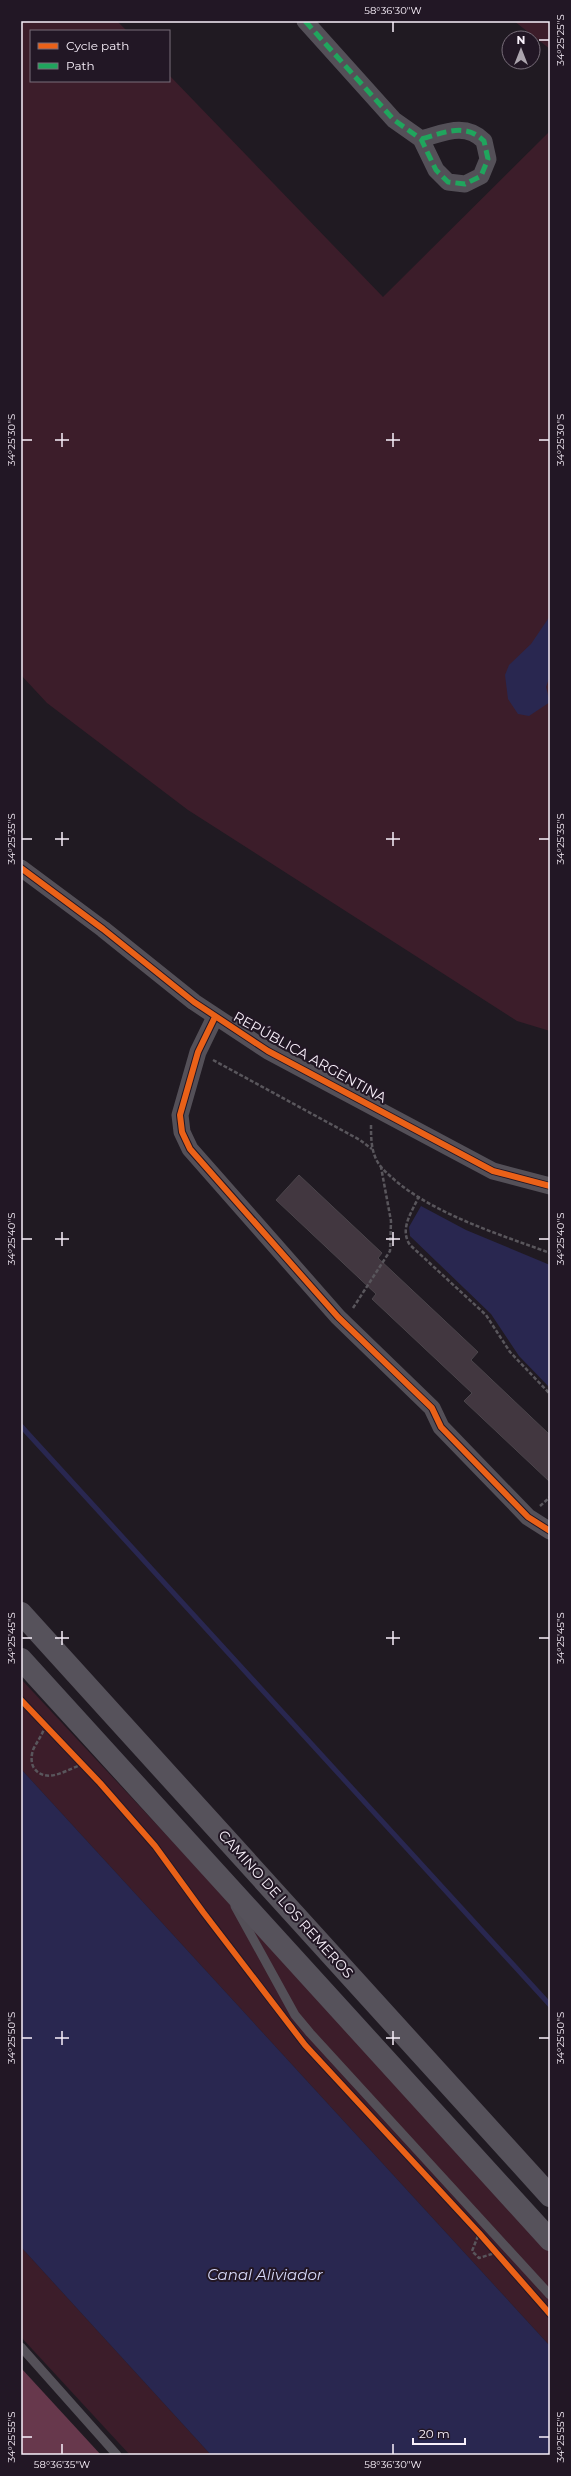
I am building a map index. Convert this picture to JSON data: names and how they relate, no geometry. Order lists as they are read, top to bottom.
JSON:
{
  "streets": {
    "main road": ["CAMINO DE LOS REMEROS"],
    "street": ["REPÚBLICA ARGENTINA"]
  },
  "water": ["Canal Aliviador"],
  "legend": ["Cycle path", "Path"],
  "scale_bar": "20 m",
  "north": "top",
  "coordinates": [
    "58°36'30\"W",
    "34°25'25\"S",
    "34°25'30\"S",
    "34°25'35\"S",
    "34°25'40\"S",
    "34°25'45\"S",
    "34°25'50\"S",
    "34°25'55\"S",
    "58°36'35\"W"
  ]
}
